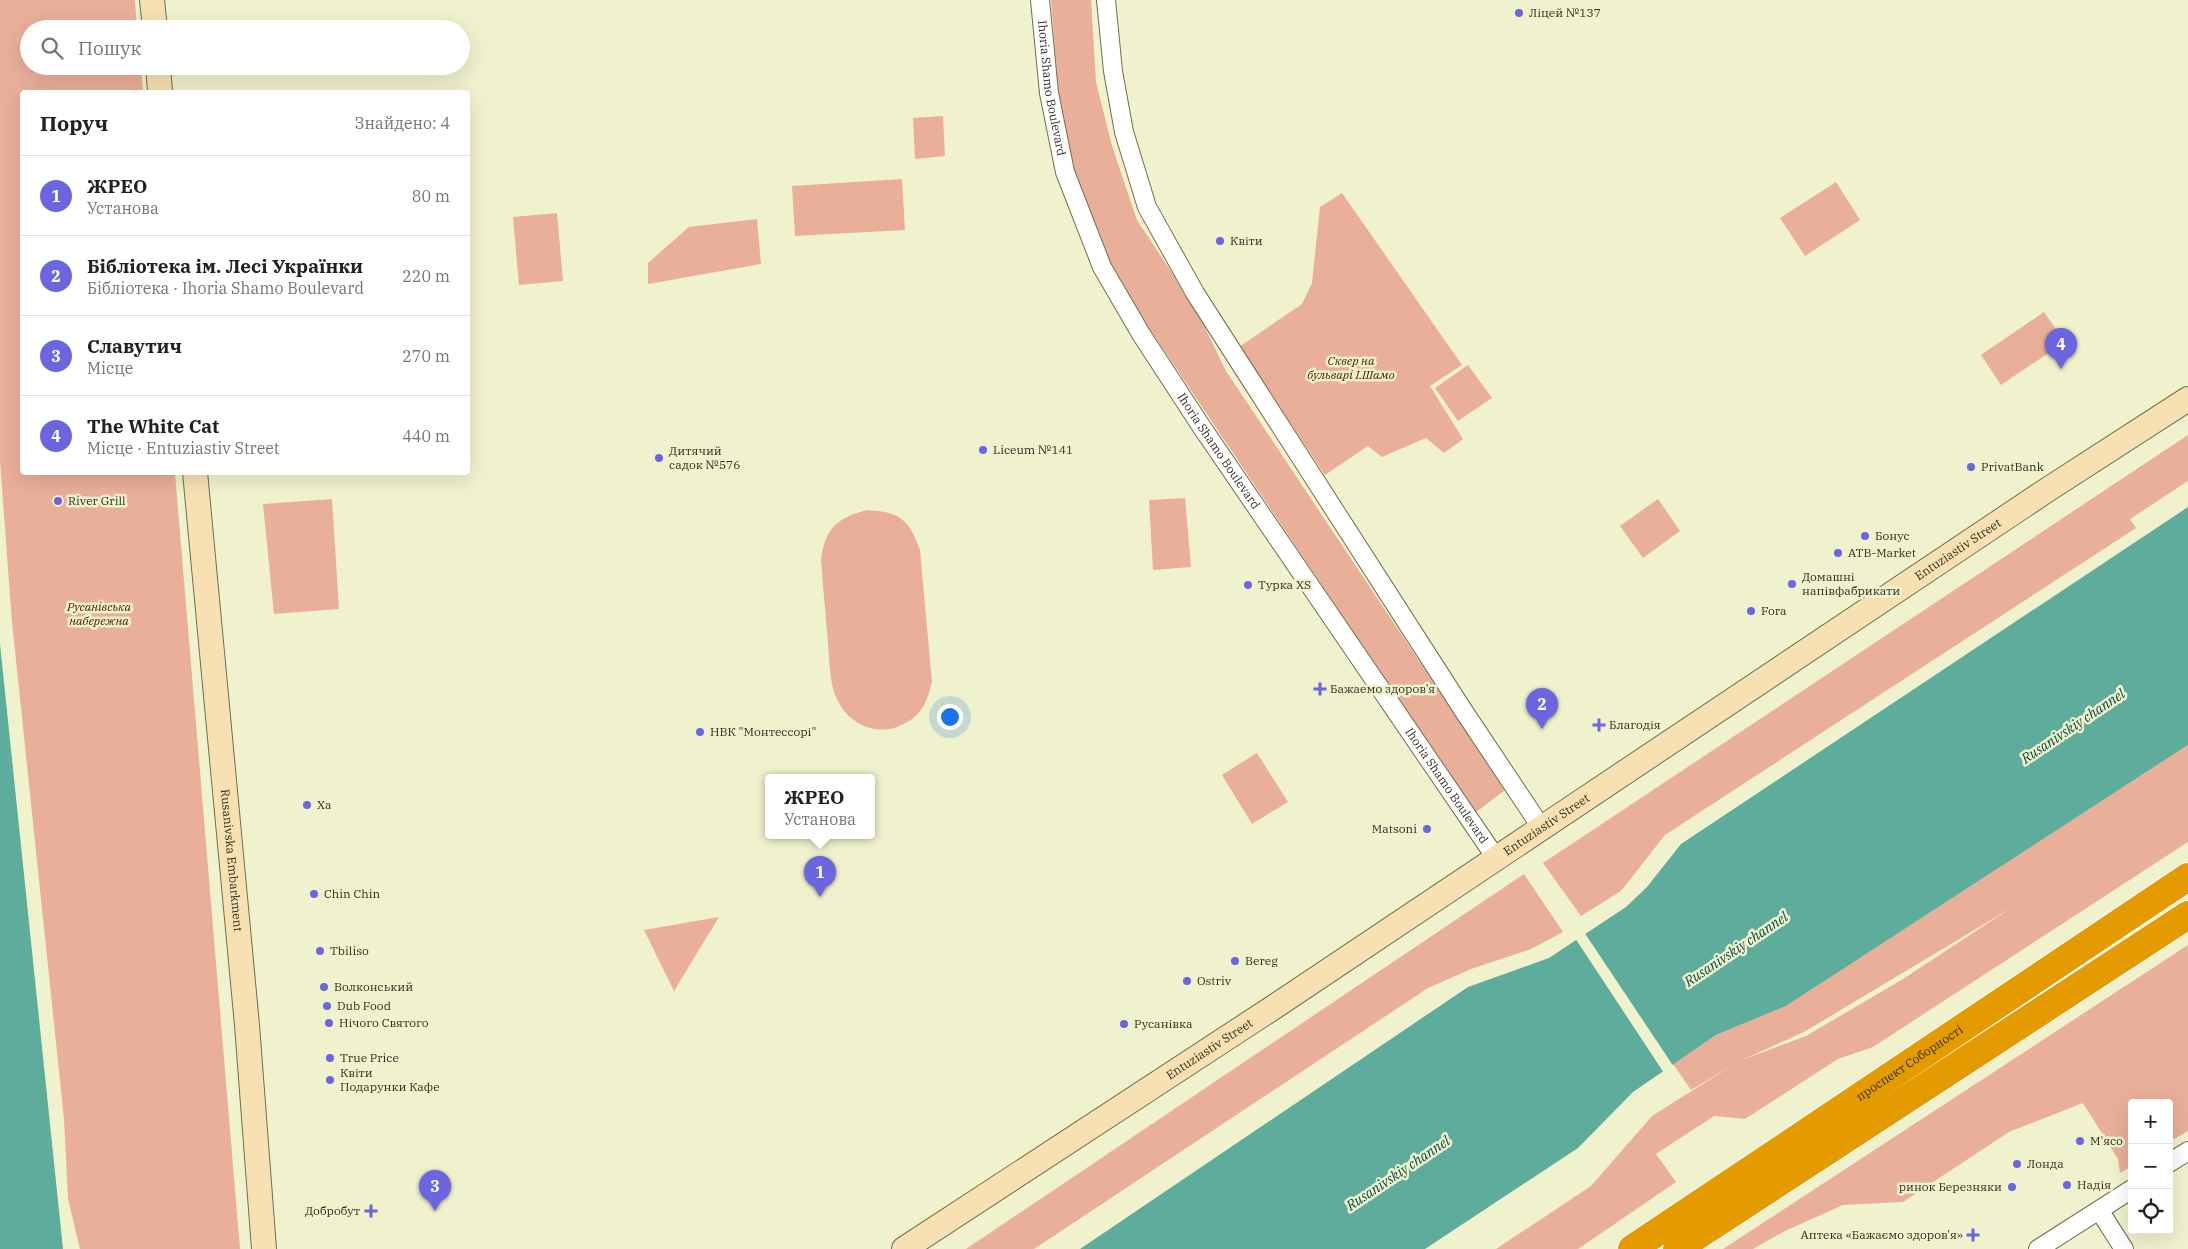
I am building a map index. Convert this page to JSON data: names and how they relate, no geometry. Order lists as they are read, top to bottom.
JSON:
{
  "streets": {
    "highway": ["проспект Соборності"],
    "street": ["Ihoria Shamo Boulevard", "Entuziastiv Street", "Rusanivska Embarkment"]
  },
  "crossings": [
    ["Ihoria Shamo Boulevard", "Entuziastiv Street"]
  ],
  "water": ["Rusanivskiy channel"],
  "parks": ["Сквер на бульварі І.Шамо", "Русанівська набережна"],
  "places": {
    "other": [
      "Ліцей №137",
      "Квіти",
      "Liceum №141",
      "Дитячий садок №576",
      "PrivatBank",
      "River Grill",
      "Бонус",
      "ATB-Market",
      "Домашні напівфабрикати",
      "Турка XS",
      "Fora",
      "НВК \"Монтессорі\"",
      "Ха",
      "Matsoni",
      "Chin Chin",
      "Tbiliso",
      "Bereg",
      "Ostriv",
      "Волконський",
      "Dub Food",
      "Нічого Святого",
      "Русанівка",
      "True Price",
      "Квіти Подарунки Кафе",
      "М'ясо",
      "Лонда",
      "Надія",
      "ринок Березняки"
    ],
    "health": [
      "Бажаемо здоров'я",
      "Благодія",
      "Добробут",
      "Аптека «Бажаємо здоров'я»"
    ]
  },
  "page": {
    "search": "Пошук",
    "heading": ["Поруч", "Знайдено: 4"],
    "list": [
      {
        "mark": "1",
        "name": "ЖРЕО",
        "note": "Установа",
        "value": "80 m"
      },
      {
        "mark": "2",
        "name": "Бібліотека ім. Лесі Українки",
        "note": "Бібліотека · Ihoria Shamo Boulevard",
        "value": "220 m"
      },
      {
        "mark": "3",
        "name": "Славутич",
        "note": "Місце",
        "value": "270 m"
      },
      {
        "mark": "4",
        "name": "The White Cat",
        "note": "Місце · Entuziastiv Street",
        "value": "440 m"
      }
    ],
    "pins": [
      "4",
      "2",
      "1",
      "3"
    ],
    "popup": ["ЖРЕО", "Установа"],
    "map_buttons": ["+", "−"]
  }
}
